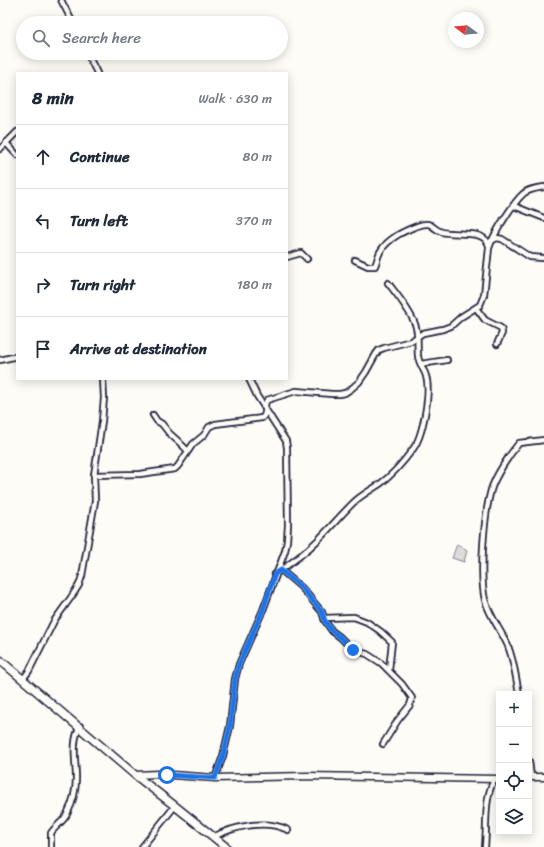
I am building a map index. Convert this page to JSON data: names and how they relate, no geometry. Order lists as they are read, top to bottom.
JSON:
{
  "north": "left",
  "page": {
    "search": "Search here",
    "heading": ["8 min", "Walk · 630 m"],
    "list": [
      ["Continue", "80 m"],
      ["Turn left", "370 m"],
      ["Turn right", "180 m"],
      "Arrive at destination"
    ],
    "map_buttons": ["+", "−"]
  }
}
